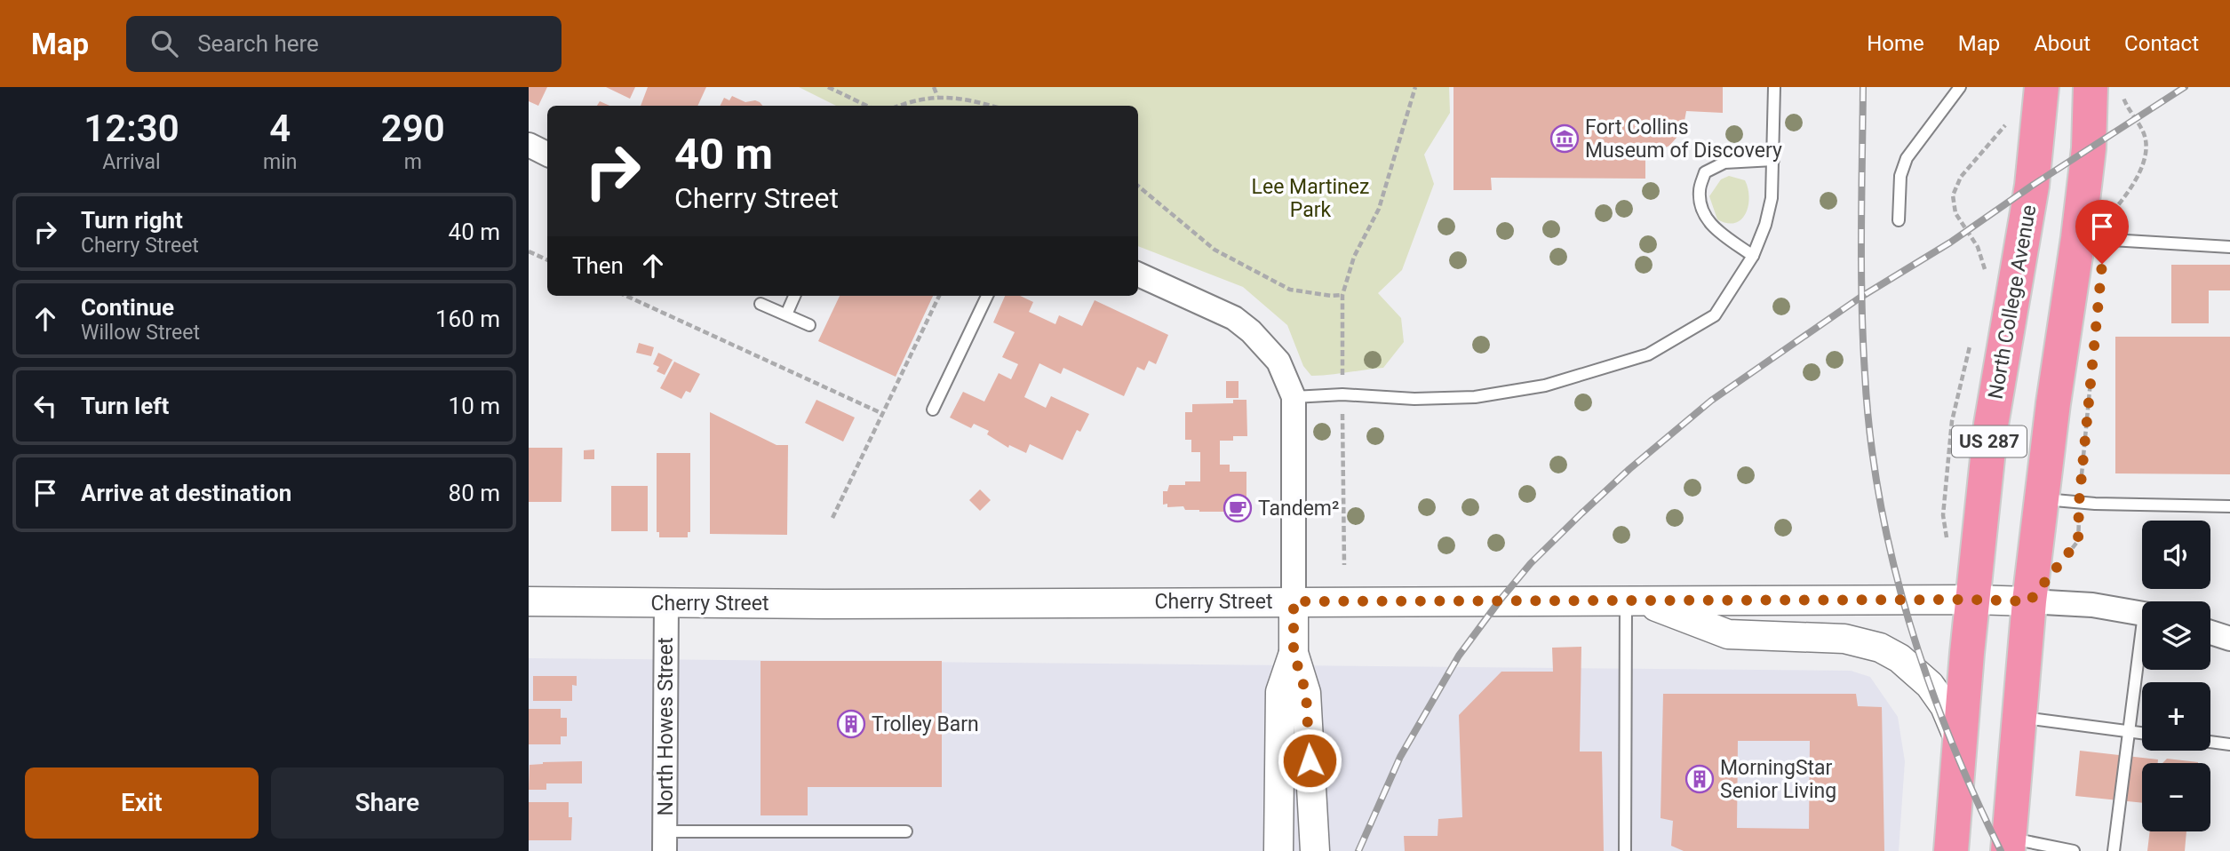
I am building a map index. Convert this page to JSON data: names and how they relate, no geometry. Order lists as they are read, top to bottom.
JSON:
{
  "streets": {
    "highway": ["North College Avenue", "US 287"],
    "street": ["Cherry Street", "North Howes Street"]
  },
  "crossings": [
    ["North College Avenue", "Cherry Street"],
    ["US 287", "Cherry Street"],
    ["Cherry Street", "North Howes Street"]
  ],
  "parks": ["Lee Martinez Park"],
  "places": {
    "museum": ["Fort Collins Museum of Discovery"],
    "cafe": ["Tandem²"],
    "building": ["Trolley Barn", "MorningStar Senior Living"]
  },
  "page": {
    "header": "Map",
    "search": "Search here",
    "nav": [
      "Home",
      "Map",
      "About",
      "Contact"
    ],
    "eta": [
      "12:30",
      "Arrival",
      "4",
      "min",
      "290",
      "m"
    ],
    "turn": ["40 m", "Cherry Street"],
    "list": [
      {
        "name": "Turn right",
        "note": "Cherry Street",
        "value": "40 m"
      },
      {
        "name": "Continue",
        "note": "Willow Street",
        "value": "160 m"
      },
      {
        "name": "Turn left",
        "value": "10 m"
      },
      {
        "name": "Arrive at destination",
        "value": "80 m"
      }
    ],
    "then": "Then",
    "map_buttons": ["+", "−"],
    "buttons": ["Exit", "Share"]
  }
}
